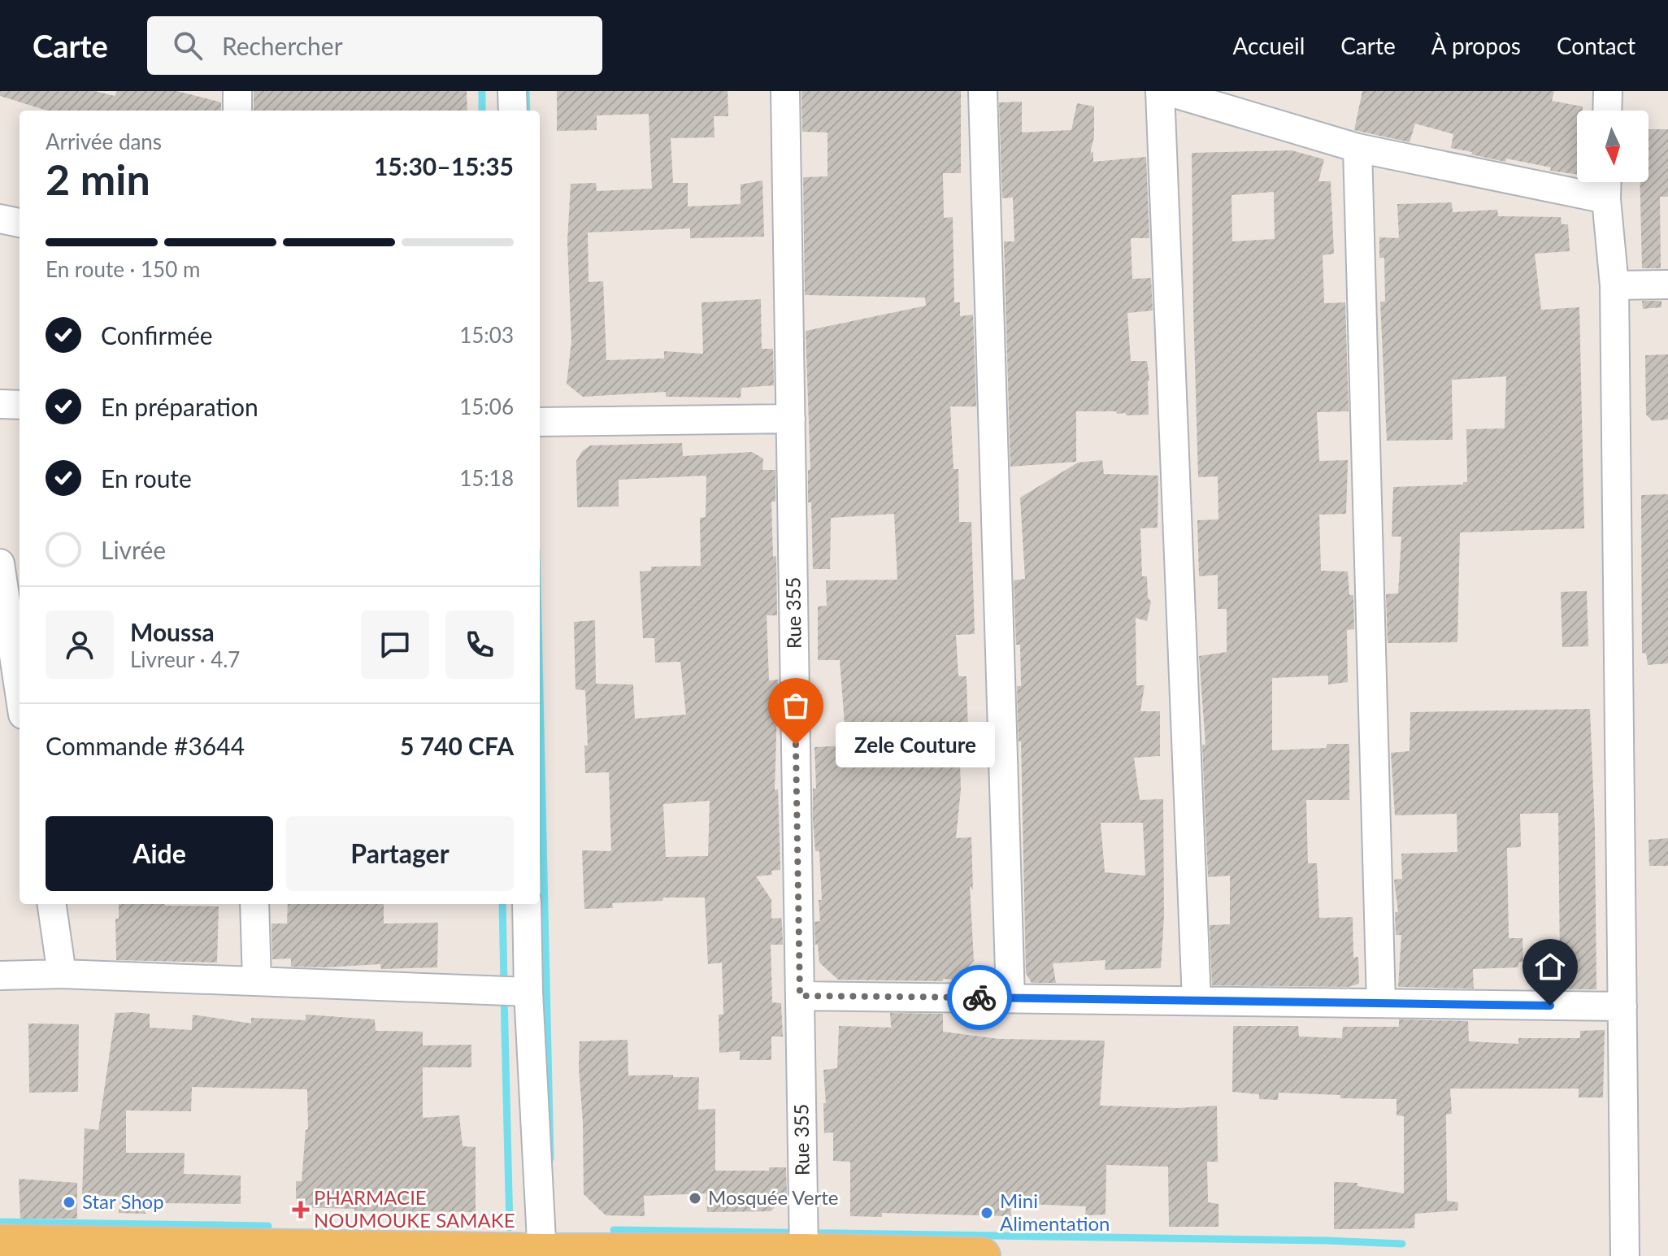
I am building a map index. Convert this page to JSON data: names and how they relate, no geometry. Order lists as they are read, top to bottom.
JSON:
{
  "streets": {
    "street": ["Rue 355"]
  },
  "places": {
    "other": [
      "Zele Couture",
      "Mosquée Verte",
      "Star Shop",
      "Mini Alimentation"
    ],
    "health": ["PHARMACIE NOUMOUKE SAMAKE"]
  },
  "north": "bottom",
  "page": {
    "header": "Carte",
    "search": "Rechercher",
    "nav": [
      "Accueil",
      "Carte",
      "À propos",
      "Contact"
    ],
    "heading": ["2 min", "Arrivée dans", "15:30–15:35"],
    "panel": [
      "Moussa",
      "Livreur · 4.7",
      "Commande #3644",
      "5 740 CFA"
    ],
    "bar": "En route · 150 m",
    "list": [
      ["Confirmée", "15:03"],
      ["En préparation", "15:06"],
      ["En route", "15:18"],
      "Livrée"
    ],
    "bubble": "Zele Couture",
    "buttons": ["Aide", "Partager"]
  }
}
